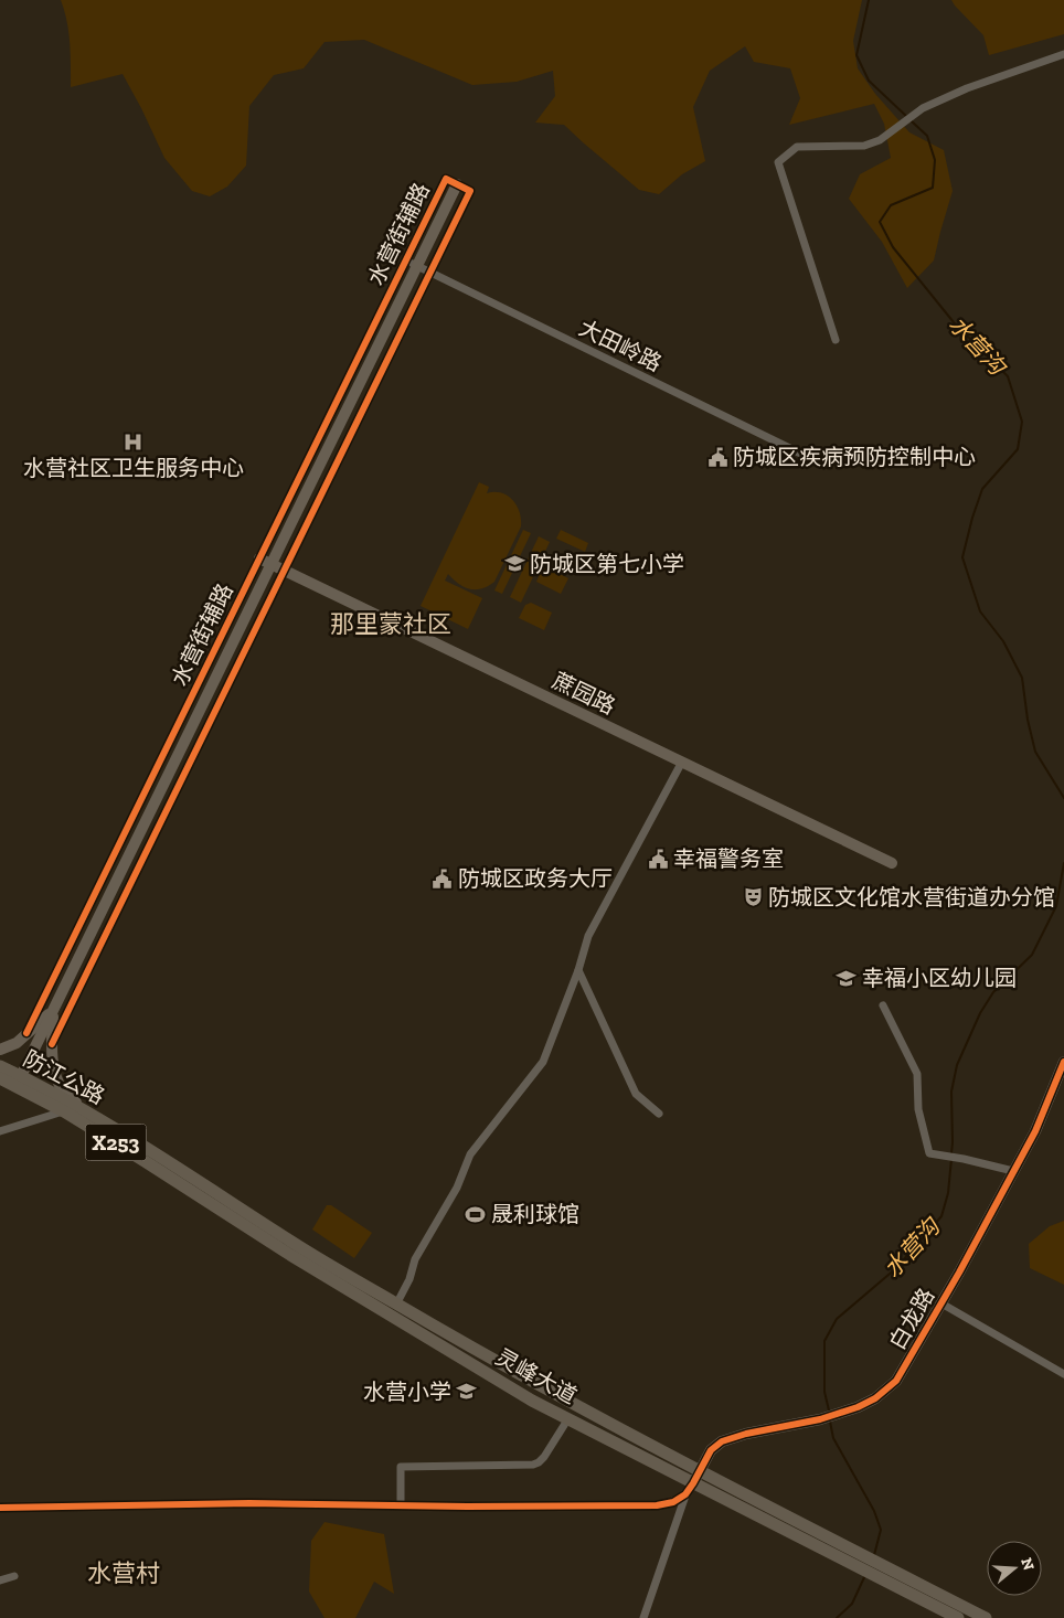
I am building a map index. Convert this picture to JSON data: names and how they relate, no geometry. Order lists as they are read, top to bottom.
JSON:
{
  "streets": {
    "main road": ["防江公路", "X253", "灵峰大道"],
    "street": [
      "水营街辅路",
      "大田岭路",
      "蔗园路",
      "白龙路"
    ]
  },
  "crossings": [
    ["水营街辅路", "大田岭路"],
    ["水营街辅路", "蔗园路"],
    ["防江公路", "灵峰大道"],
    ["白龙路", "灵峰大道"]
  ],
  "districts": ["那里蒙社区", "水营村"],
  "water": ["水营沟"],
  "places": {
    "hospital": ["水营社区卫生服务中心"],
    "public building": ["防城区疾病预防控制中心", "幸福警务室", "防城区政务大厅"],
    "school or university": ["防城区第七小学", "幸福小区幼儿园", "水营小学"],
    "theatre": ["防城区文化馆水营街道办分馆"],
    "sports": ["晟利球馆"]
  },
  "north": "right"
}
